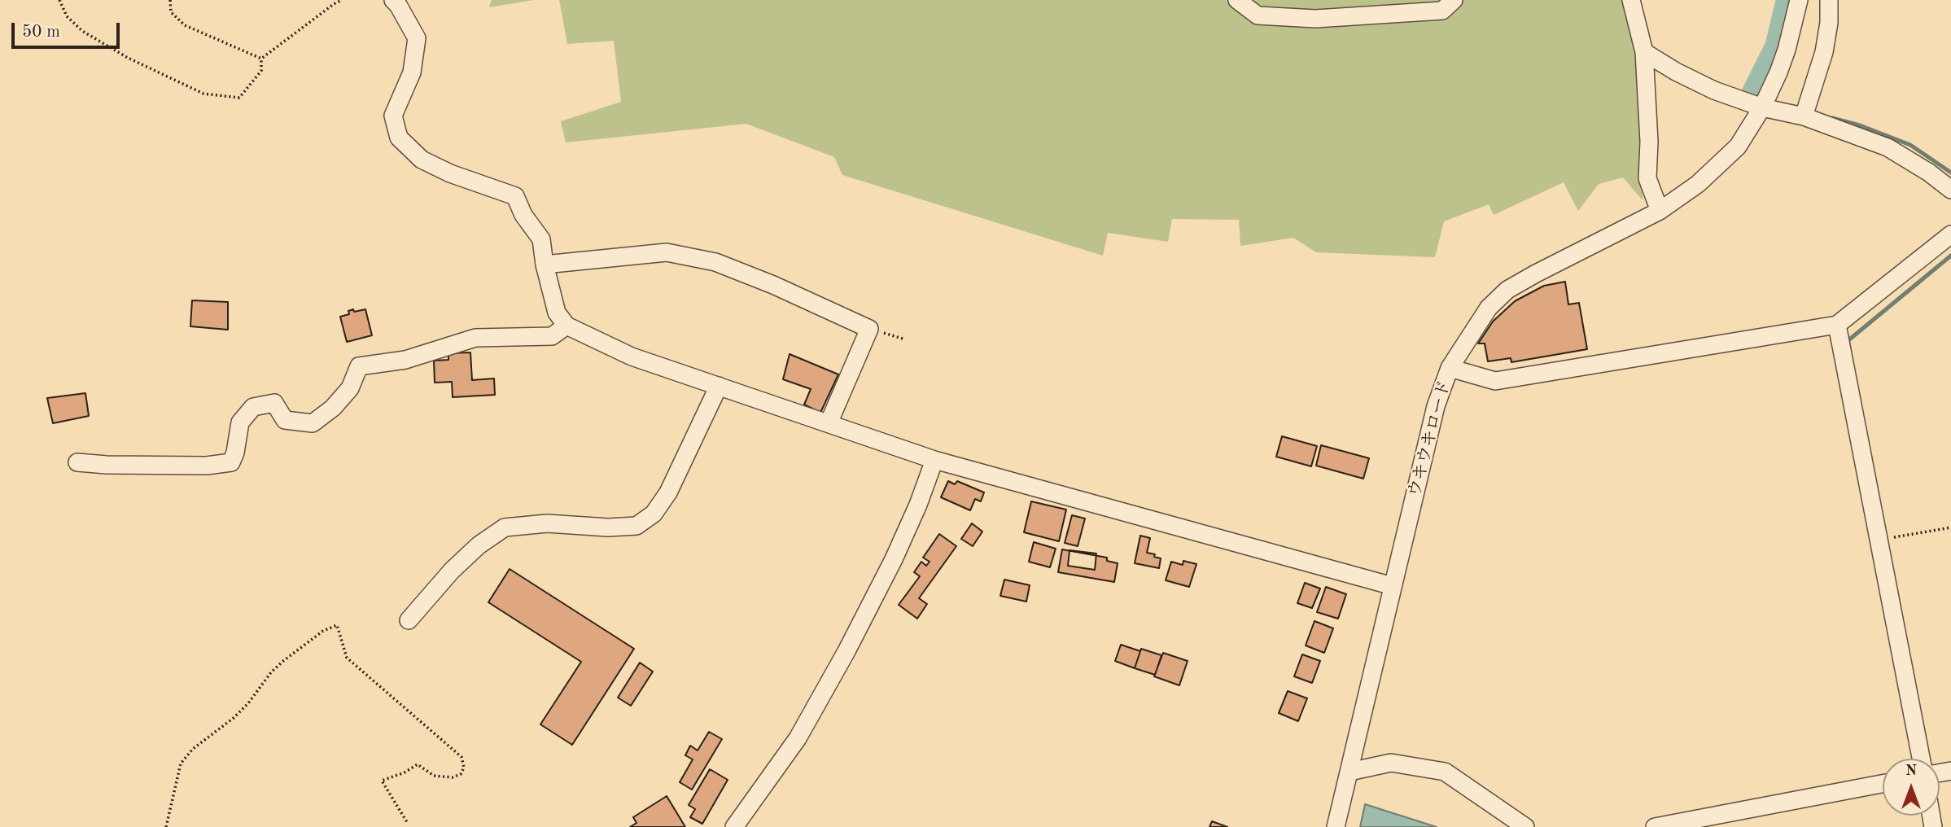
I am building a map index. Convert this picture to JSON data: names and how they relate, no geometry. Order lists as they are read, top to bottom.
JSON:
{
  "streets": {
    "street": ["ウキウキロード"]
  },
  "scale_bar": "50 m",
  "north": "top"
}
